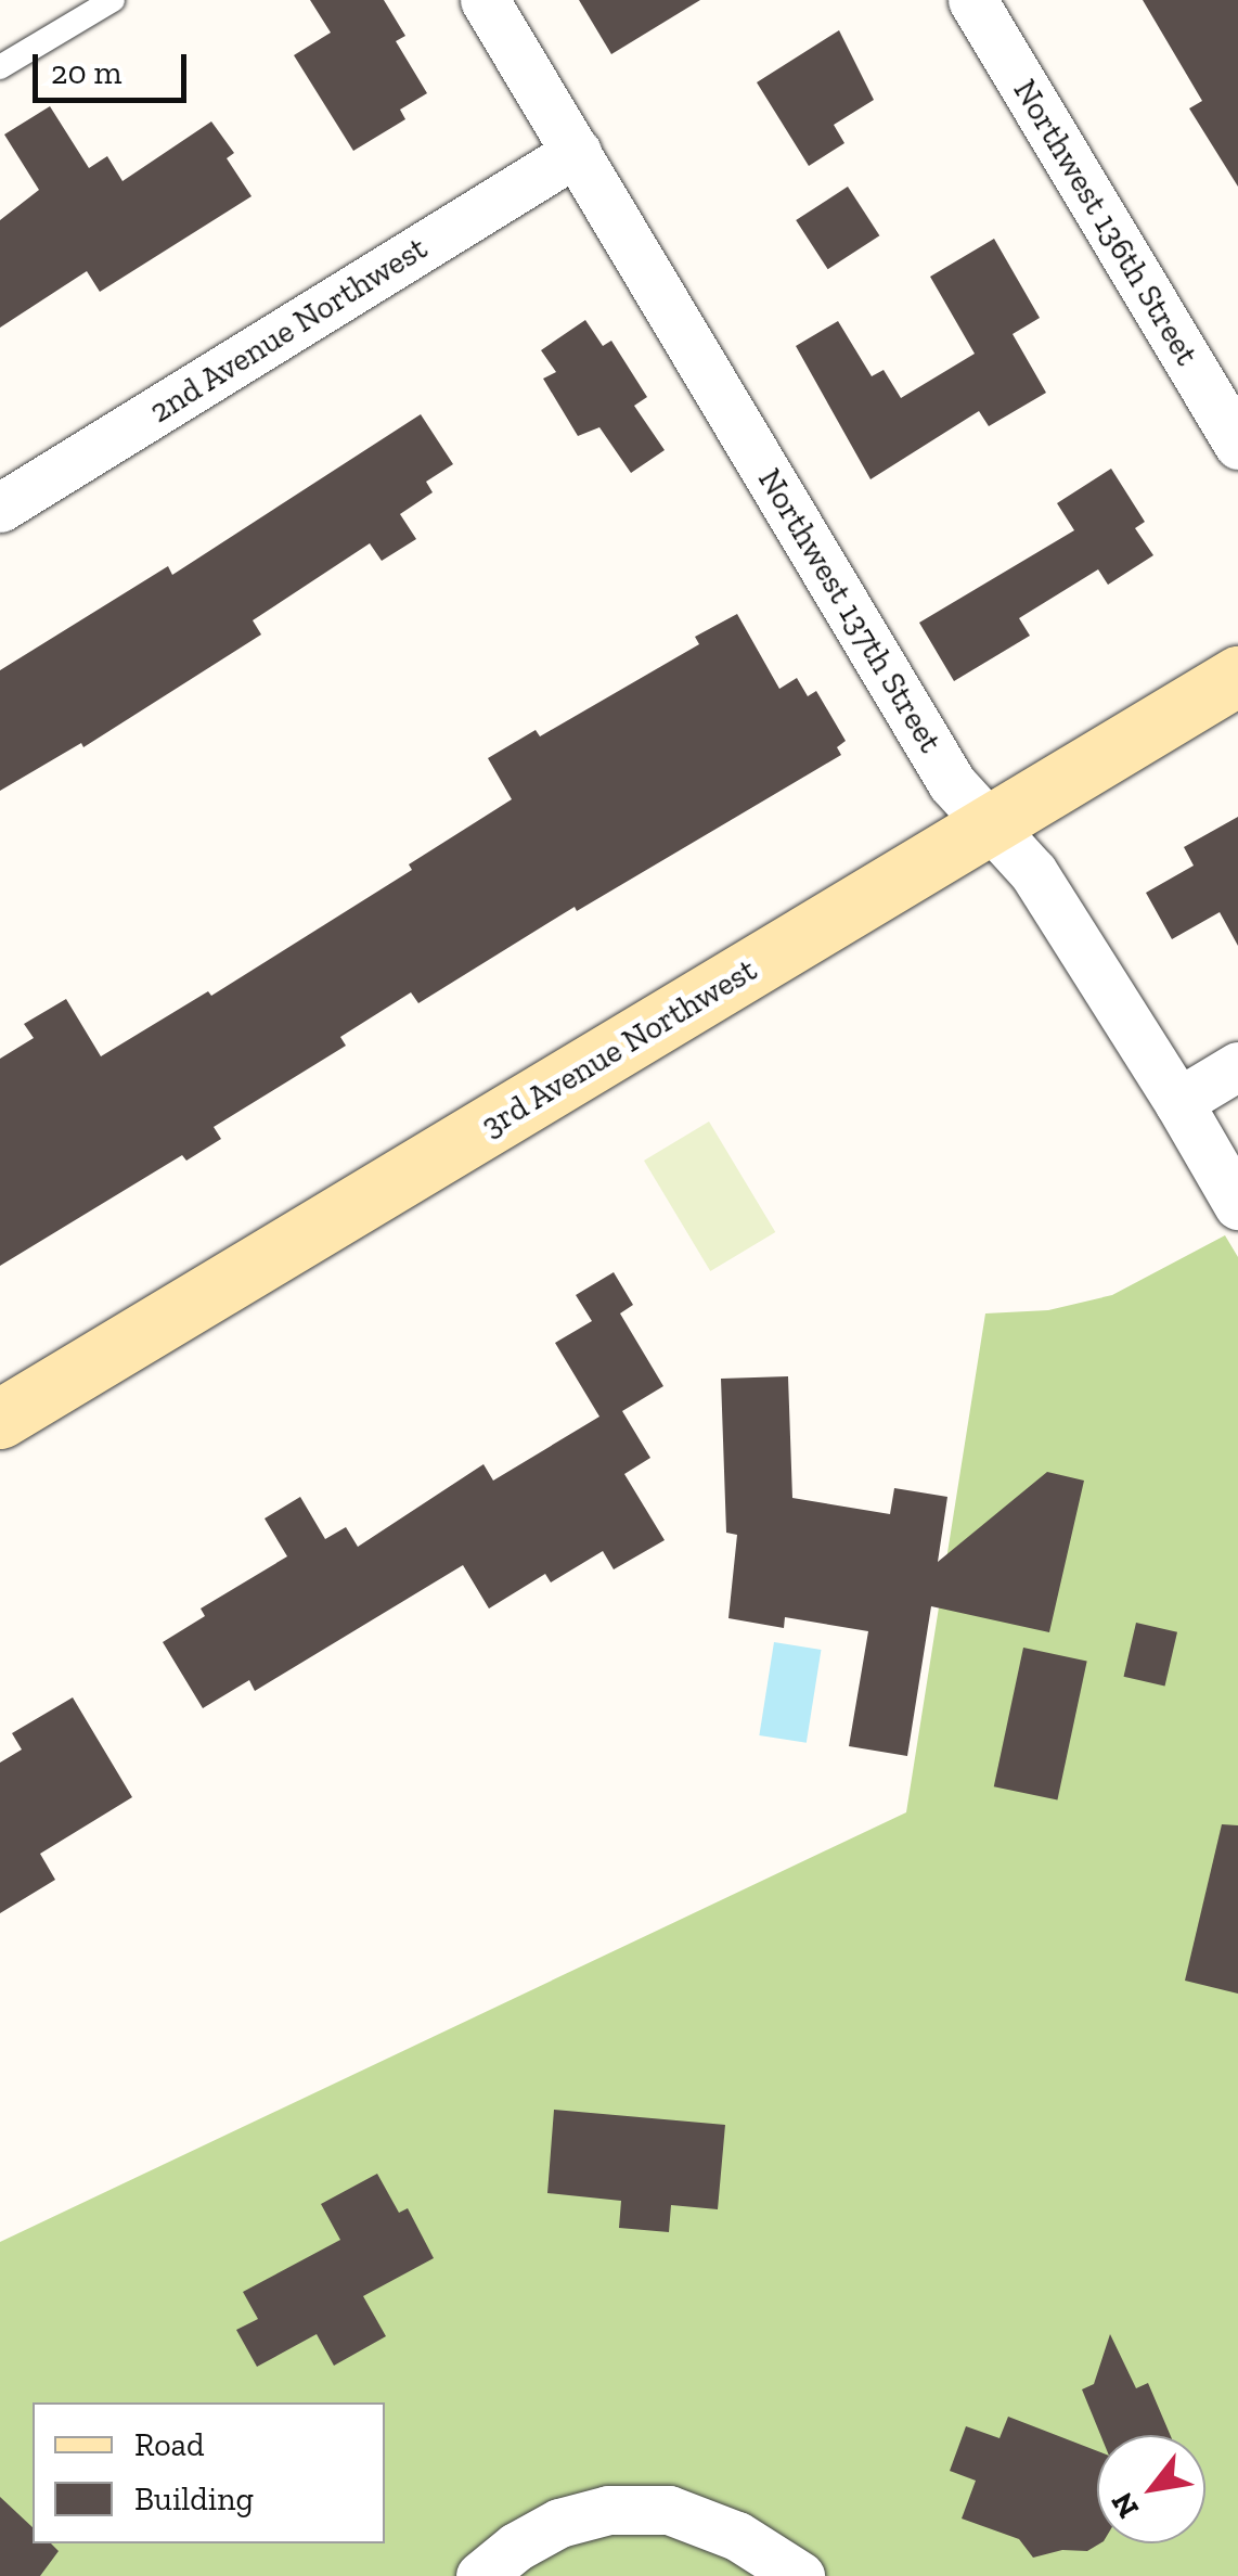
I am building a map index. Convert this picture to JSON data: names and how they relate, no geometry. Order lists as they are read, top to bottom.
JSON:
{
  "streets": {
    "street": [
      "Northwest 136th Street",
      "2nd Avenue Northwest",
      "Northwest 137th Street",
      "3rd Avenue Northwest"
    ]
  },
  "crossings": [
    ["2nd Avenue Northwest", "Northwest 137th Street"],
    ["Northwest 137th Street", "3rd Avenue Northwest"]
  ],
  "legend": ["Road", "Building"],
  "scale_bar": "20 m",
  "north": "bottom left"
}
